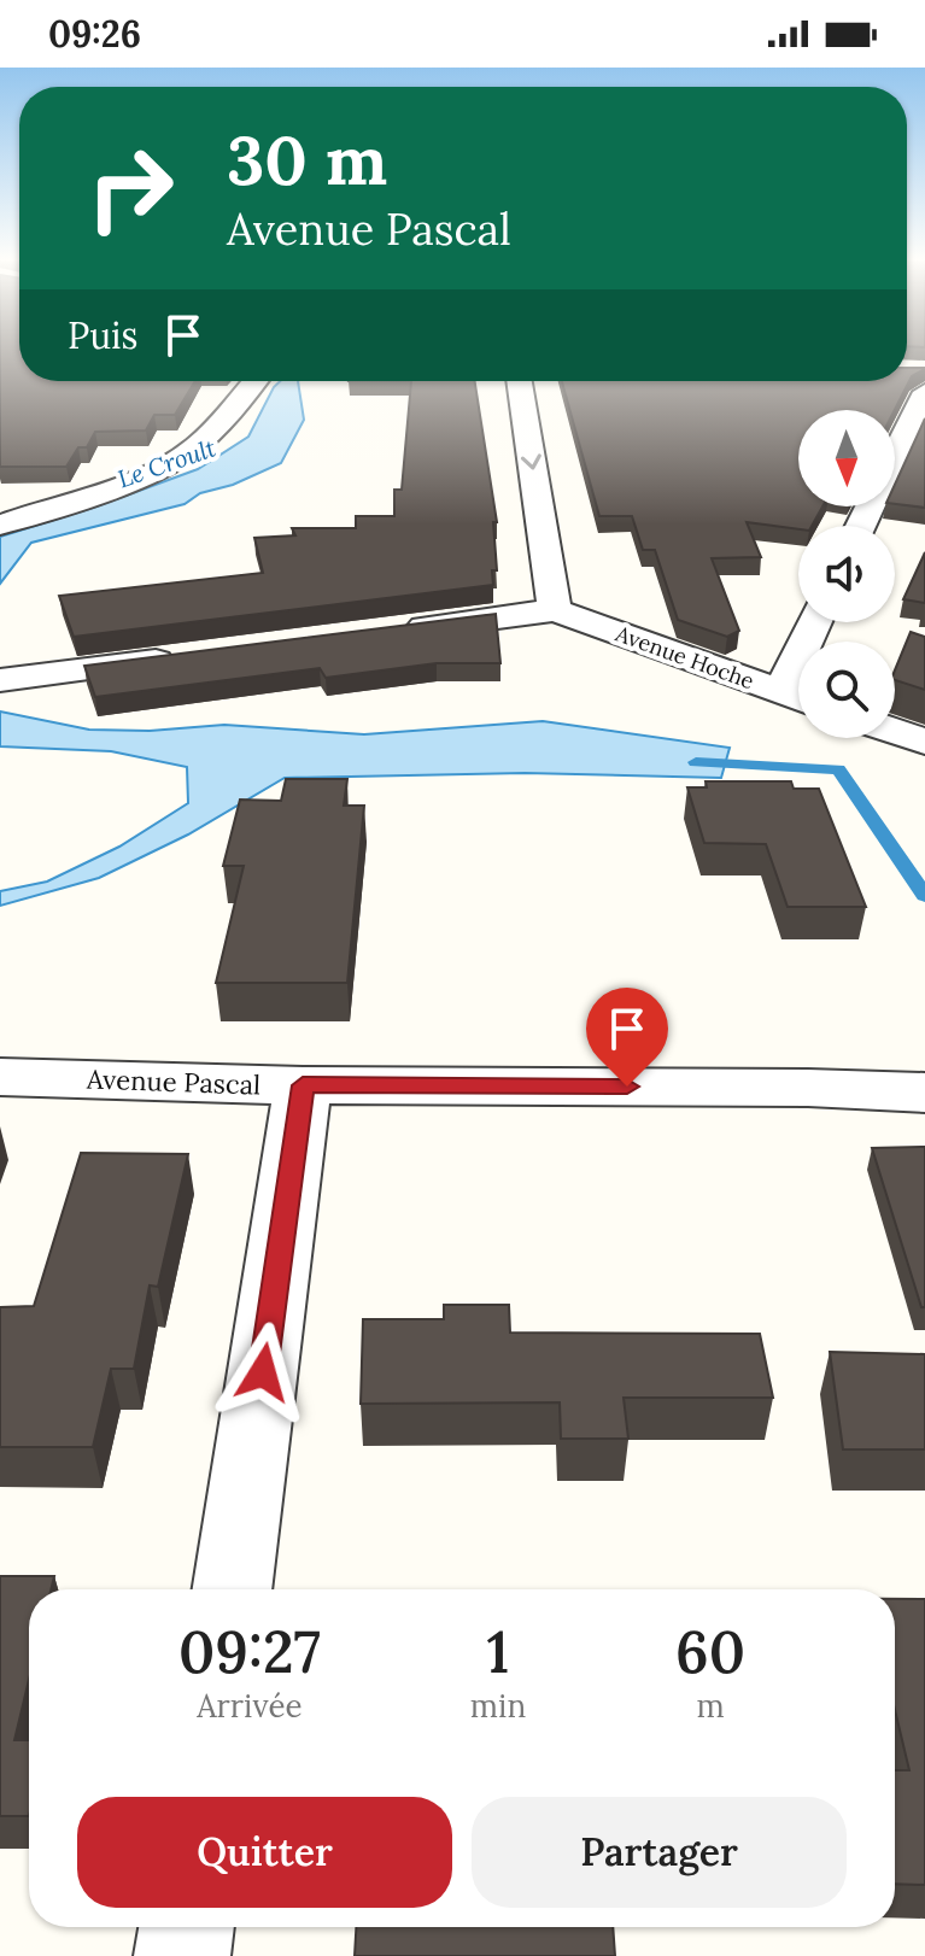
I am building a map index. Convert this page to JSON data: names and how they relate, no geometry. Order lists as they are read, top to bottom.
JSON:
{
  "streets": {
    "street": ["Avenue Hoche", "Avenue Pascal"]
  },
  "water": ["Le Croult"],
  "north": "bottom",
  "page": {
    "status": "09:26",
    "turn": ["30 m", "Avenue Pascal"],
    "then": "Puis",
    "eta": [
      "09:27",
      "Arrivée",
      "1",
      "min",
      "60",
      "m"
    ],
    "buttons": ["Quitter", "Partager"]
  }
}
